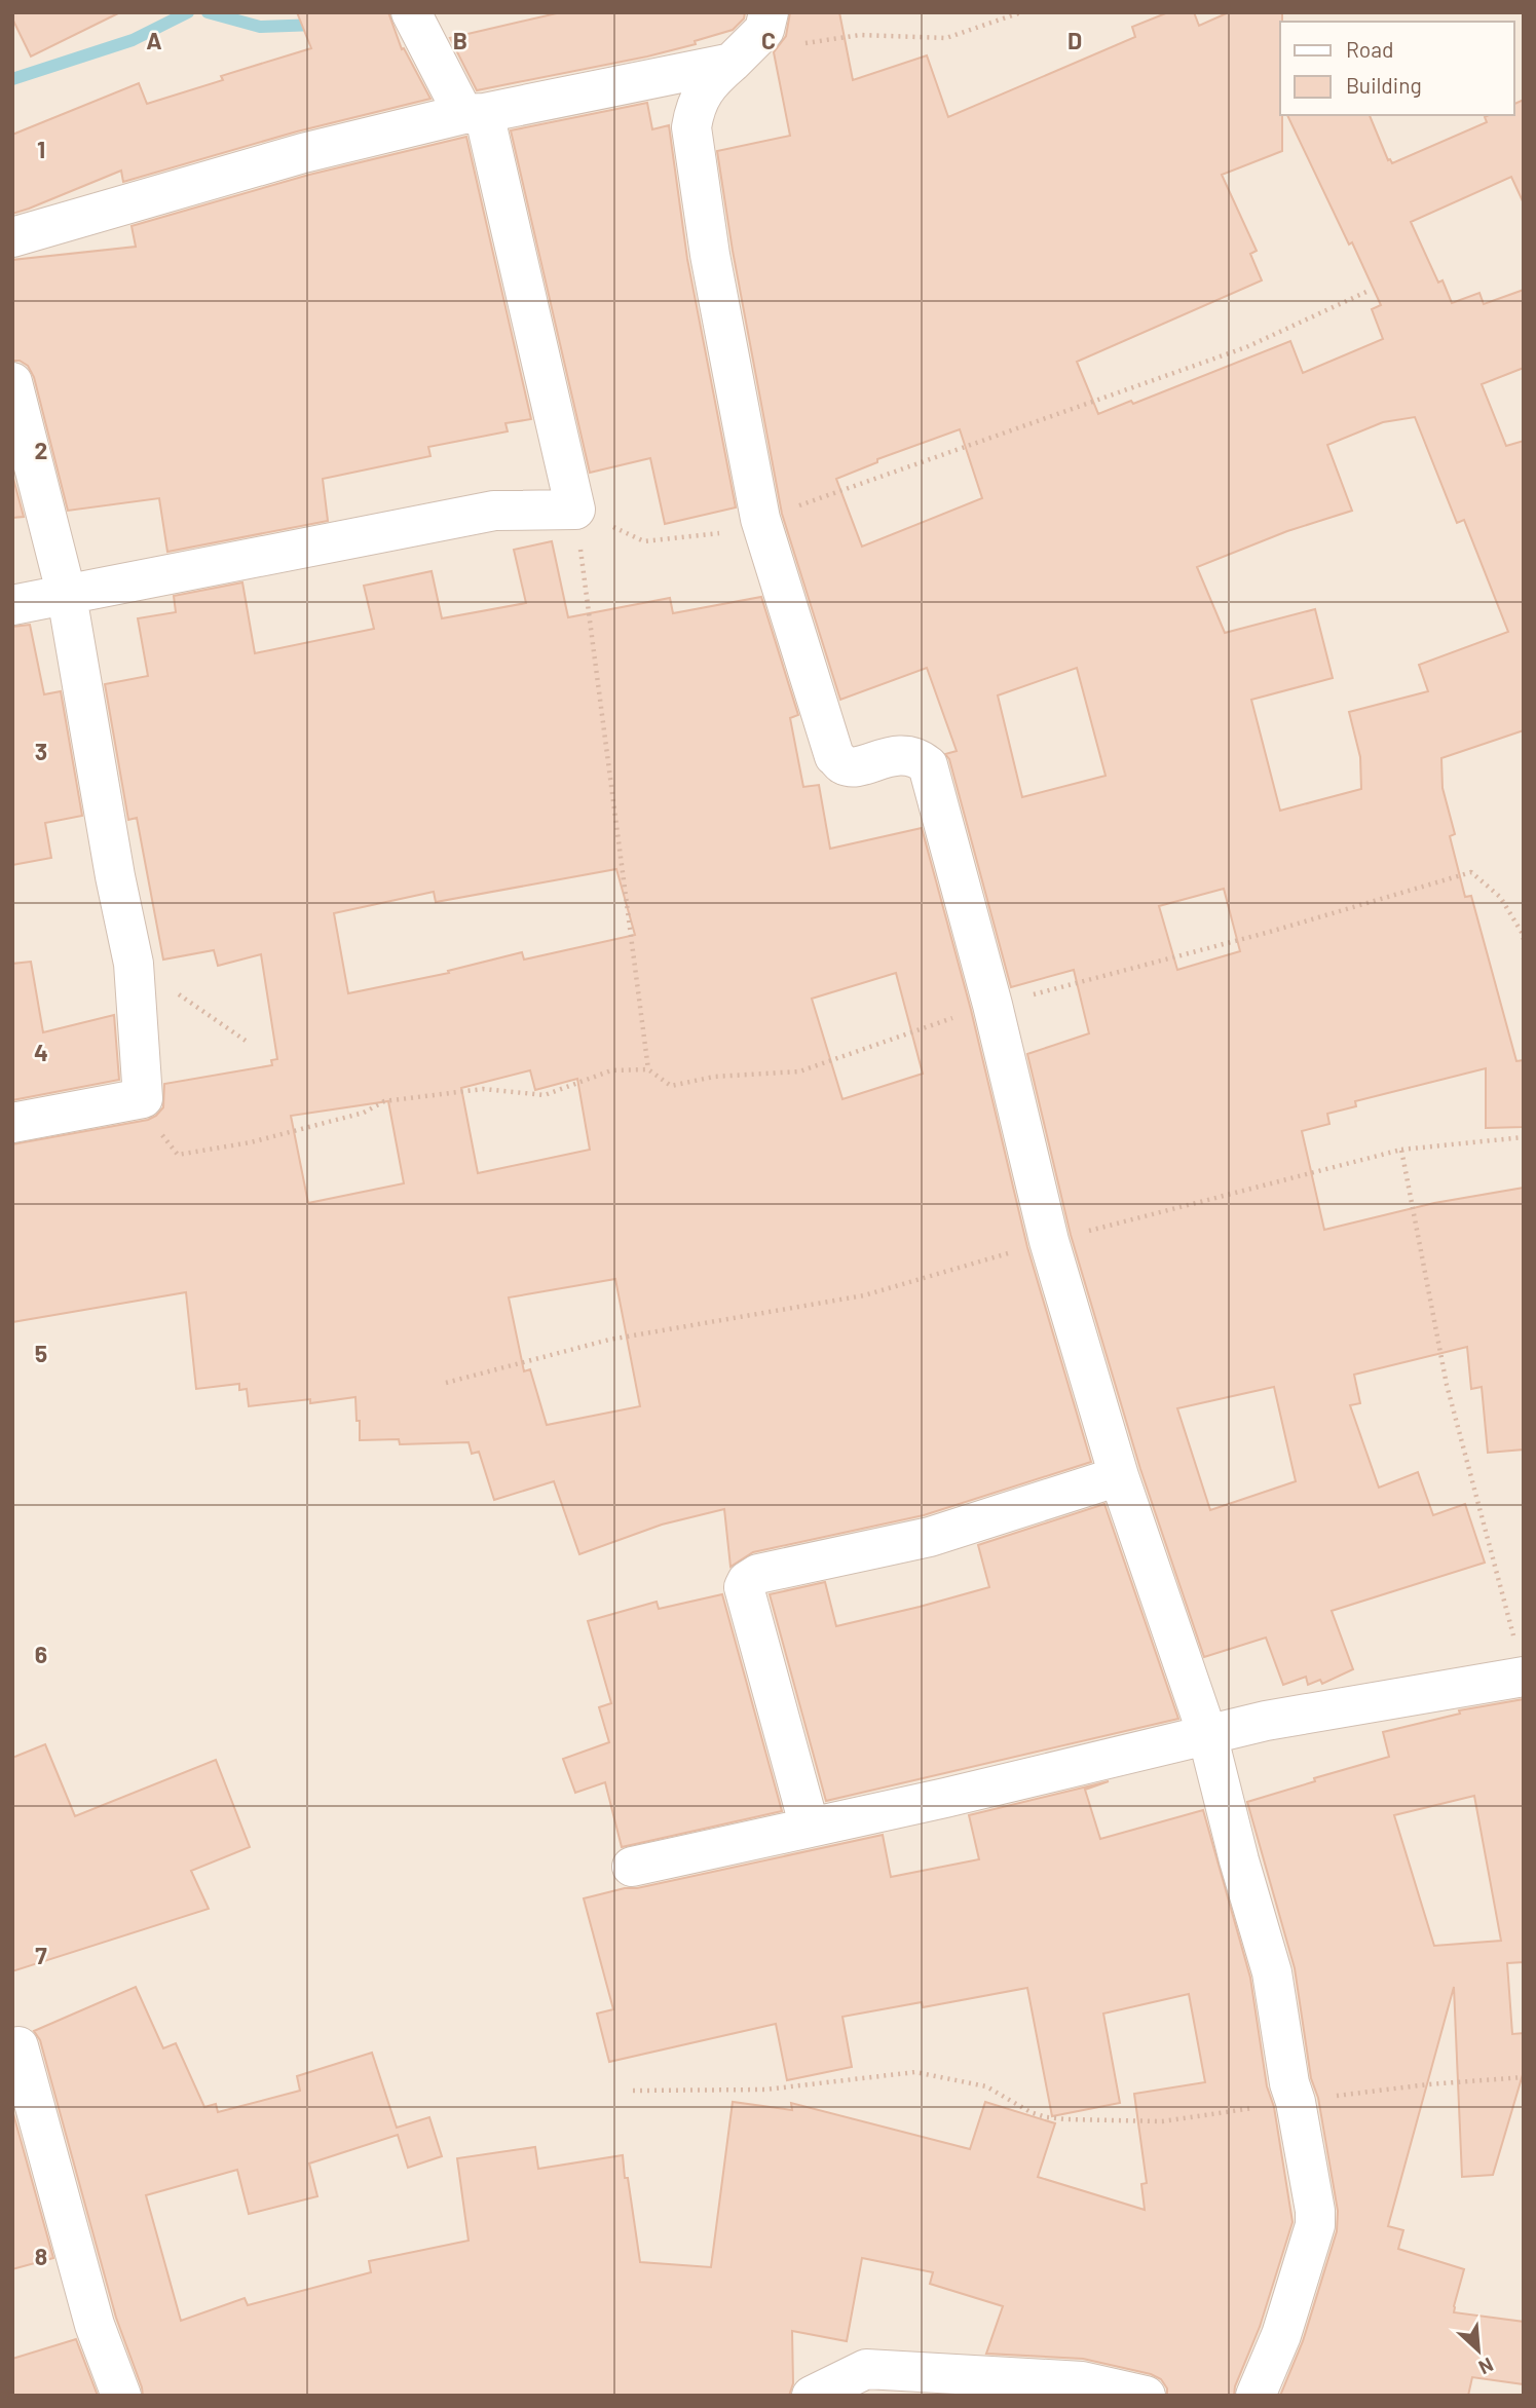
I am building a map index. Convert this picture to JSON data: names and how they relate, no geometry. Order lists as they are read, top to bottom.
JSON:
{
  "legend": ["Road", "Building"],
  "north": "bottom right",
  "grid": {
    "columns": [
      "A",
      "B",
      "C",
      "D"
    ],
    "rows": [
      "1",
      "2",
      "3",
      "4",
      "5",
      "6",
      "7",
      "8"
    ]
  }
}
